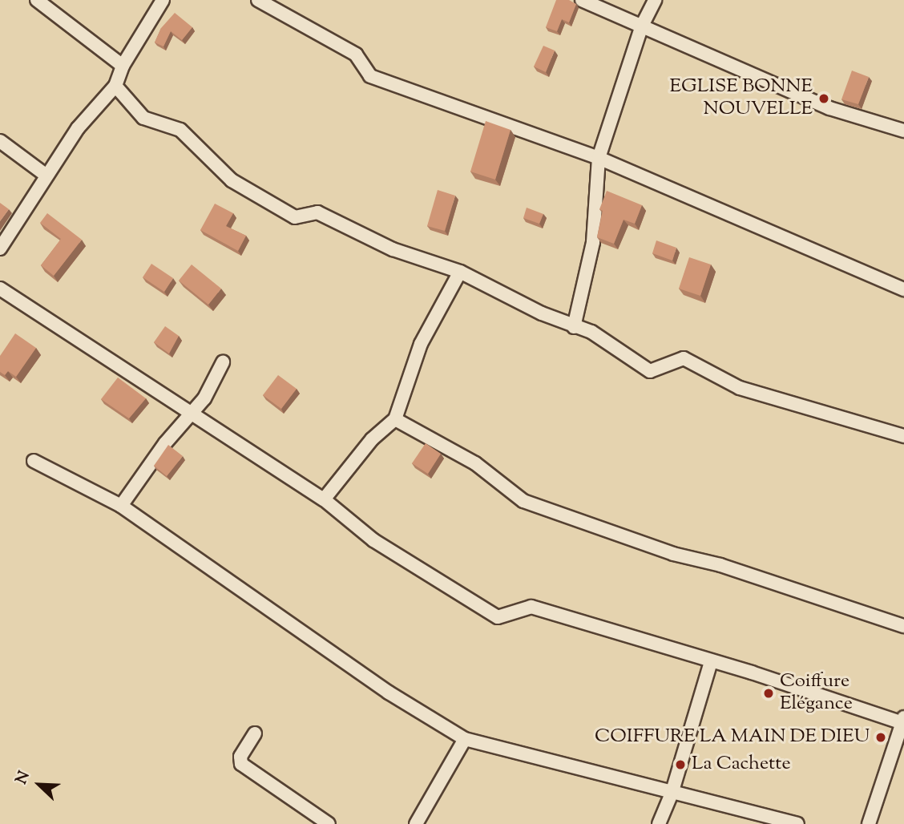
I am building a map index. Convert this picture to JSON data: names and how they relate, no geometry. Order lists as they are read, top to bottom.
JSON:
{
  "places": [
    "EGLISE BONNE NOUVELLE",
    "Coiffure Elégance",
    "COIFFURE LA MAIN DE DIEU",
    "La Cachette"
  ],
  "north": "top left"
}
